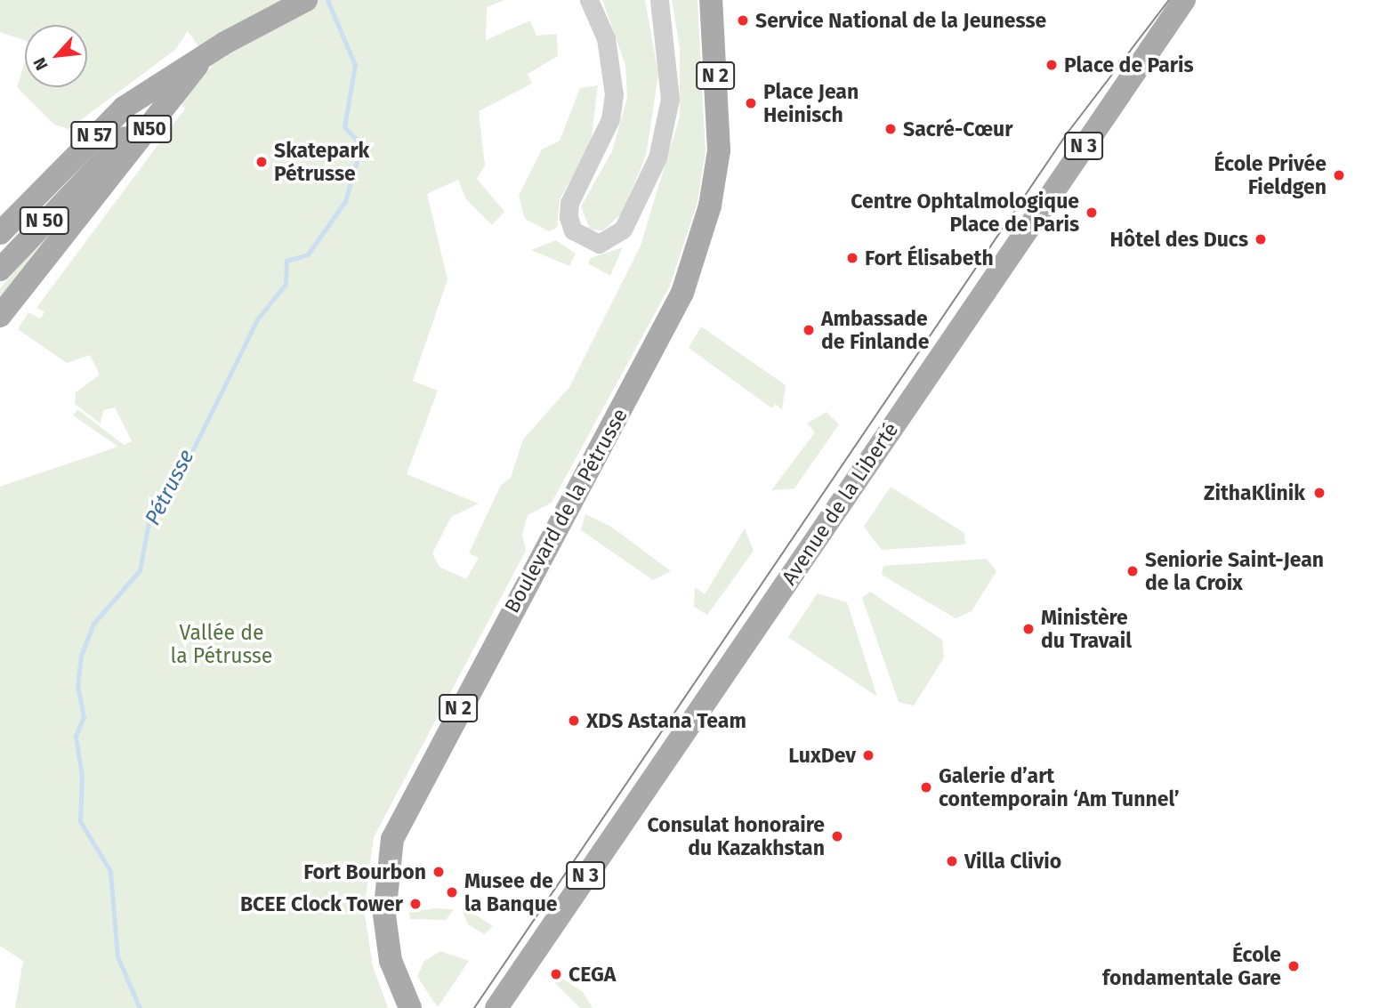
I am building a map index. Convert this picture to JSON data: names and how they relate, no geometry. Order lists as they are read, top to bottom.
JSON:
{
  "streets": {
    "main road": [
      "N 2",
      "N50",
      "N 57",
      "N 3",
      "N 50",
      "Avenue de la Liberté",
      "Boulevard de la Pétrusse"
    ]
  },
  "crossings": [
    ["N50", "N 57"],
    ["N50", "N 50"],
    ["N 57", "N 50"]
  ],
  "water": ["Pétrusse"],
  "parks": ["Vallée de la Pétrusse"],
  "places": [
    "Service National de la Jeunesse",
    "Place de Paris",
    "Place Jean Heinisch",
    "Sacré-Cœur",
    "Skatepark Pétrusse",
    "École Privée Fieldgen",
    "Centre Ophtalmologique Place de Paris",
    "Hôtel des Ducs",
    "Fort Élisabeth",
    "Ambassade de Finlande",
    "ZithaKlinik",
    "Seniorie Saint-Jean de la Croix",
    "Ministère du Travail",
    "XDS Astana Team",
    "LuxDev",
    "Galerie d’art contemporain ‘Am Tunnel’",
    "Consulat honoraire du Kazakhstan",
    "Villa Clivio",
    "Fort Bourbon",
    "Musee de la Banque",
    "BCEE Clock Tower",
    "École fondamentale Gare",
    "CEGA"
  ],
  "north": "bottom left"
}
